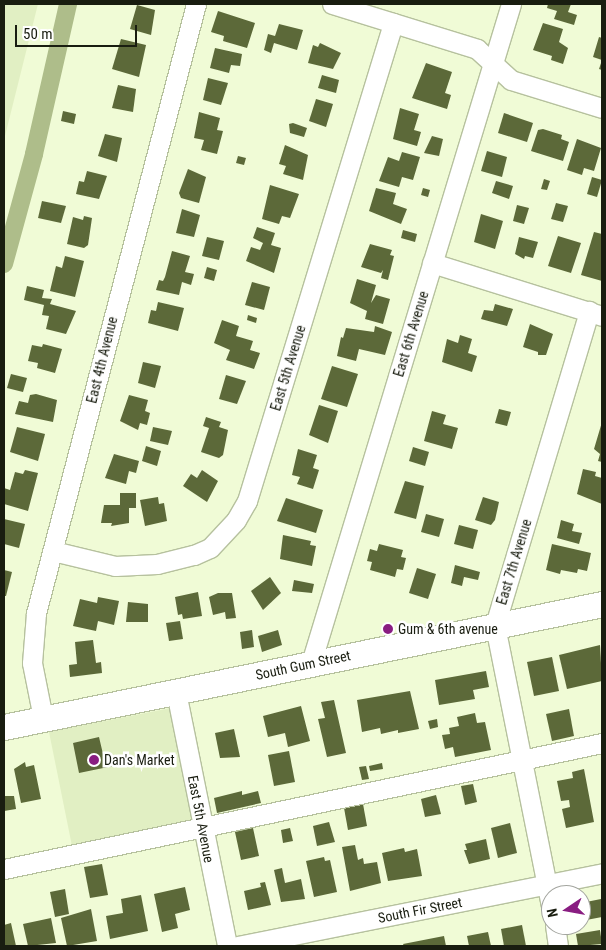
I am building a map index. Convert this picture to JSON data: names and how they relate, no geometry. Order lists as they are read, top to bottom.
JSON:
{
  "streets": {
    "main road": ["South Gum Street"],
    "street": [
      "East 6th Avenue",
      "East 4th Avenue",
      "East 5th Avenue",
      "East 7th Avenue",
      "South Fir Street"
    ]
  },
  "crossings": [
    ["East 6th Avenue", "South Gum Street"],
    ["East 4th Avenue", "East 5th Avenue"],
    ["East 4th Avenue", "South Gum Street"],
    ["East 5th Avenue", "South Gum Street"],
    ["East 7th Avenue", "South Gum Street"],
    ["East 7th Avenue", "South Fir Street"]
  ],
  "places": ["Gum & 6th avenue", "Dan's Market"],
  "scale_bar": "50 m",
  "north": "left"
}
